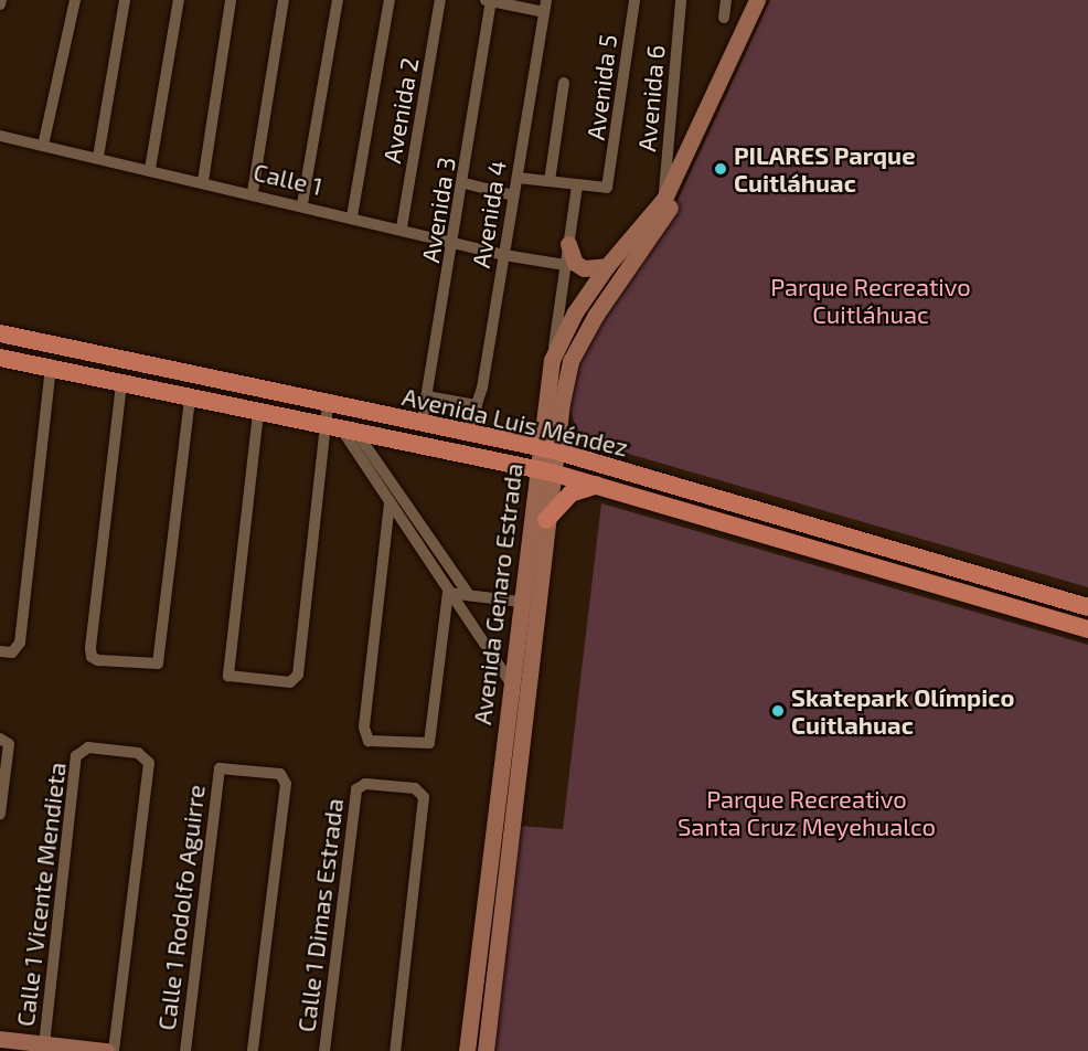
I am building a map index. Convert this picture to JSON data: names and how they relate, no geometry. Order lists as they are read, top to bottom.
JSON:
{
  "streets": {
    "main road": ["Avenida Luis Méndez"],
    "street": [
      "Avenida 5",
      "Avenida 6",
      "Avenida 2",
      "Calle 1",
      "Avenida 3",
      "Avenida 4",
      "Avenida Genaro Estrada",
      "Calle 1 Vicente Mendieta",
      "Calle 1 Rodolfo Aguirre",
      "Calle 1 Dimas Estrada"
    ]
  },
  "crossings": [
    ["Avenida 6", "Avenida Genaro Estrada"],
    ["Avenida 2", "Calle 1"],
    ["Calle 1", "Avenida 3"],
    ["Calle 1", "Avenida 4"],
    ["Avenida 3", "Avenida Luis Méndez"],
    ["Avenida 4", "Avenida Luis Méndez"],
    ["Avenida Luis Méndez", "Avenida Genaro Estrada"]
  ],
  "parks": ["Parque Recreativo Cuitláhuac", "Parque Recreativo Santa Cruz Meyehualco"],
  "places": ["PILARES Parque Cuitláhuac", "Skatepark Olímpico Cuitlahuac"]
}
